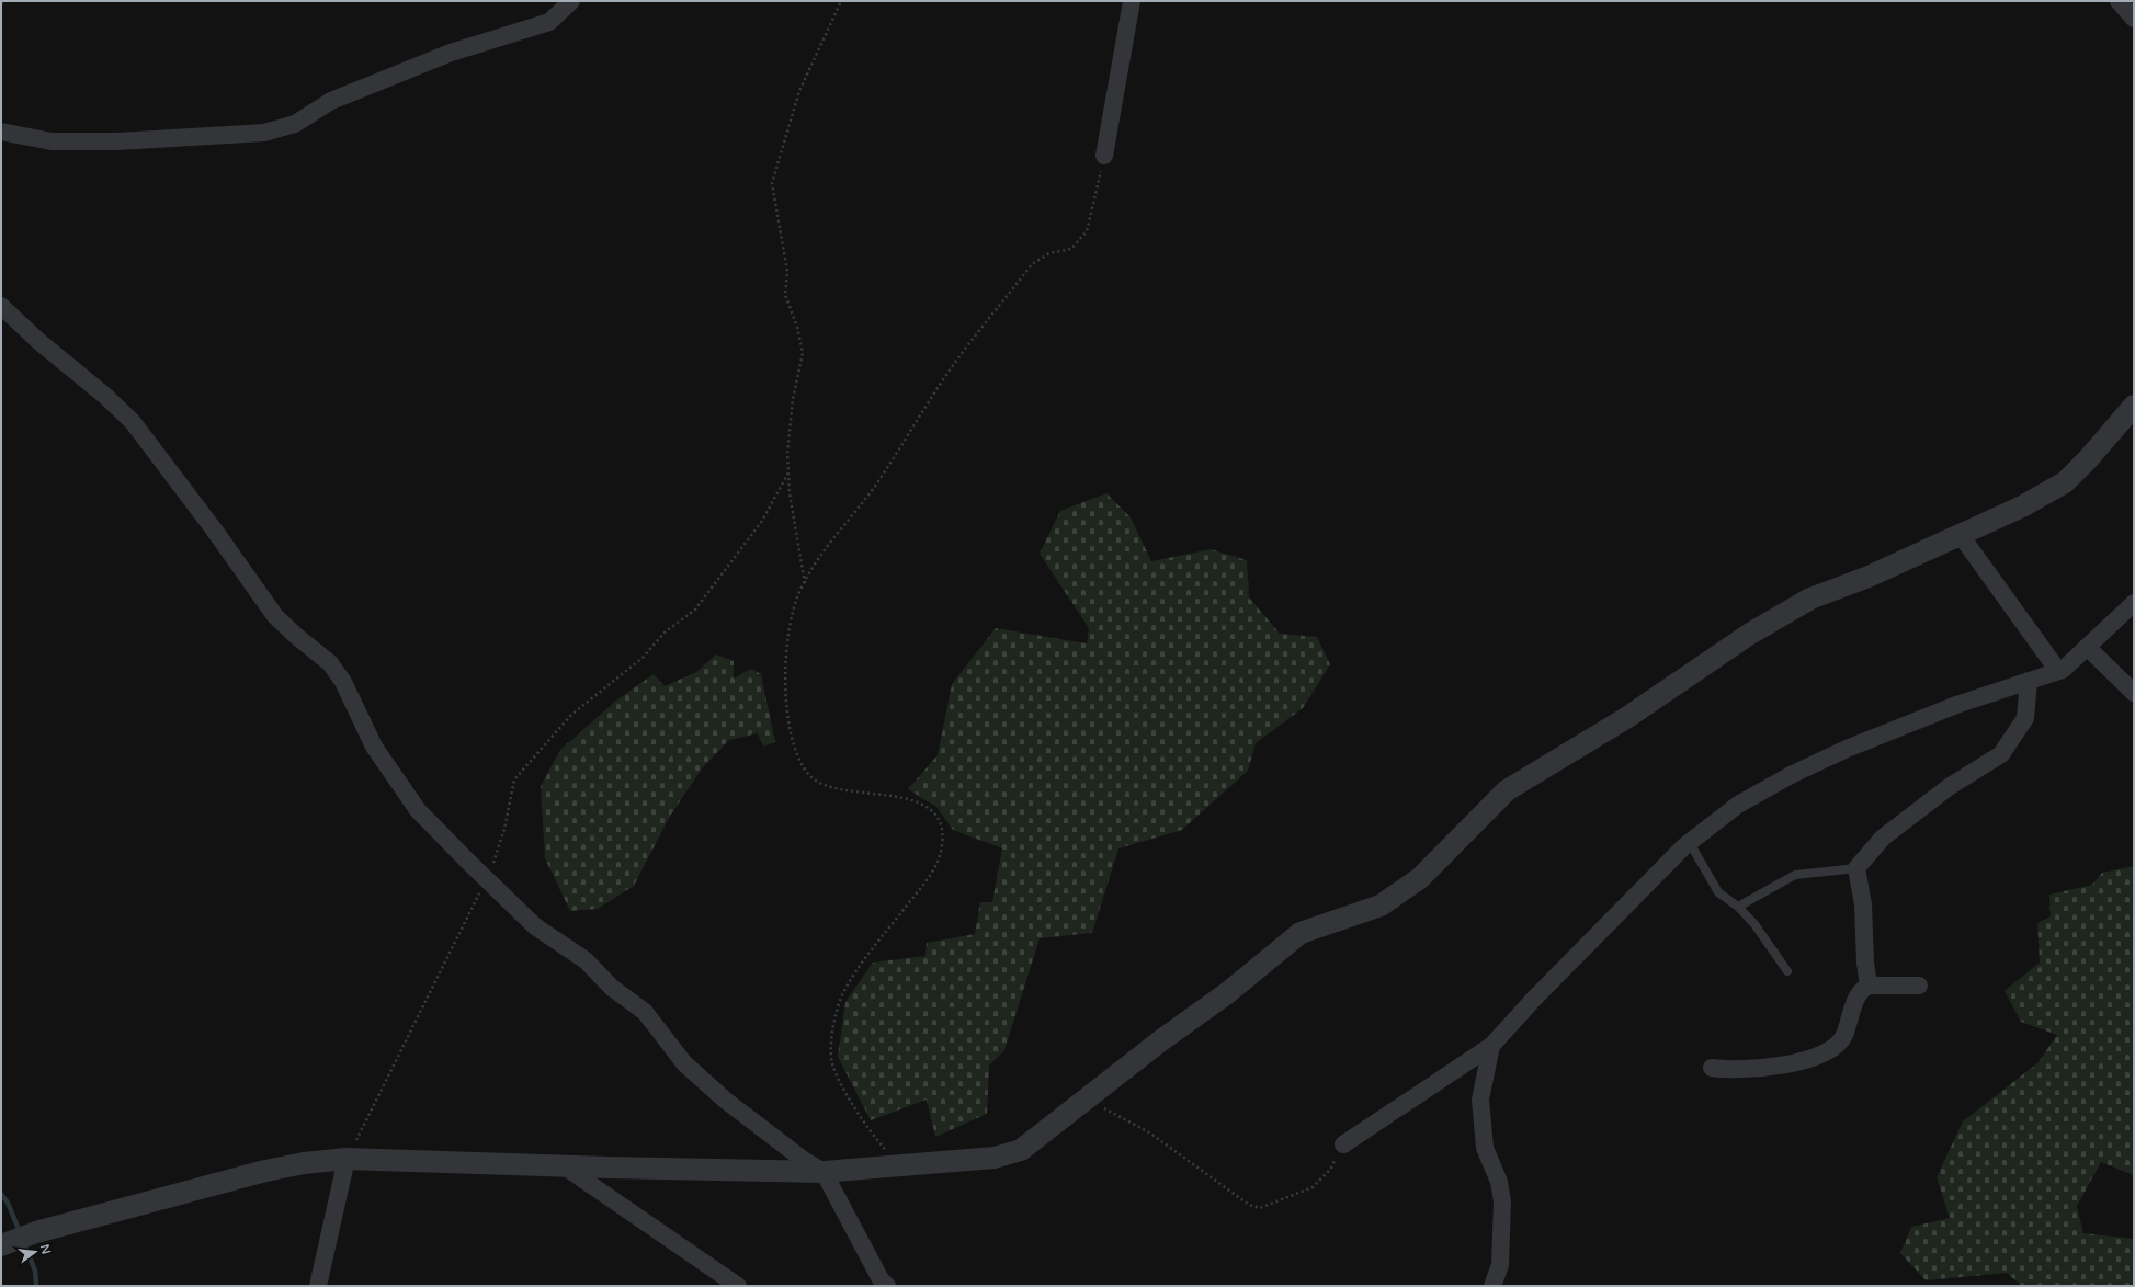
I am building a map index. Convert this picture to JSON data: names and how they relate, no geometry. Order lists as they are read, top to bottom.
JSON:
{
  "north": "right"
}
